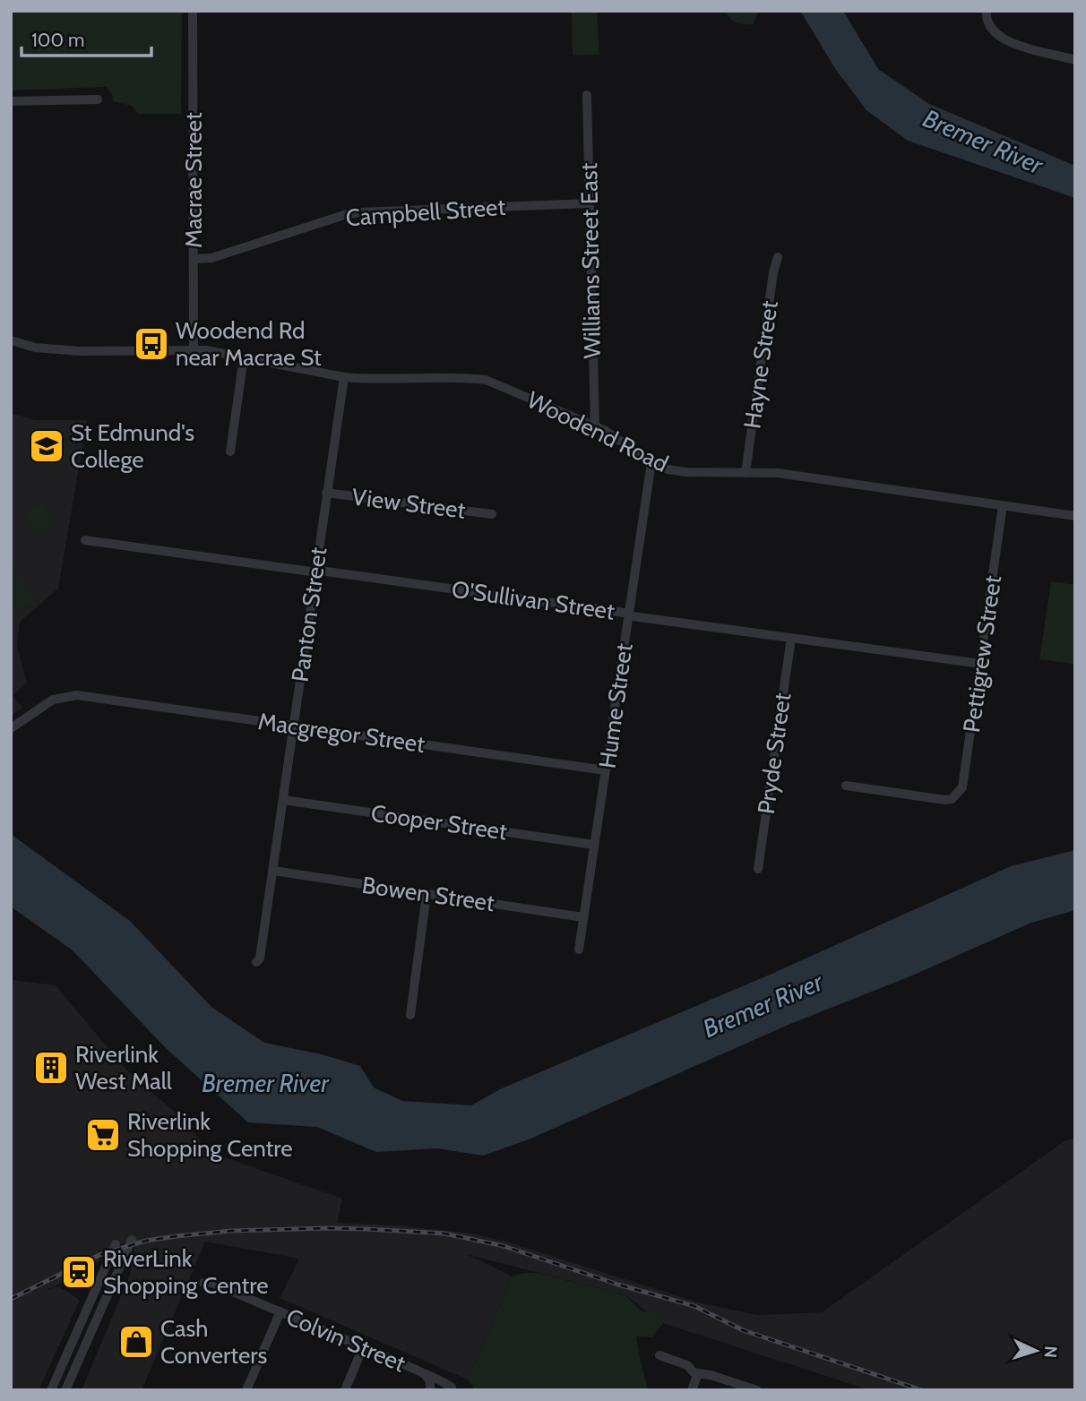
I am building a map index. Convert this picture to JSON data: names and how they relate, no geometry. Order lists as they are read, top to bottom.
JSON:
{
  "streets": {
    "street": [
      "Macrae Street",
      "Campbell Street",
      "Williams Street East",
      "Hayne Street",
      "Woodend Road",
      "View Street",
      "O'Sullivan Street",
      "Panton Street",
      "Pettigrew Street",
      "Hume Street",
      "Macgregor Street",
      "Pryde Street",
      "Cooper Street",
      "Bowen Street",
      "Colvin Street"
    ]
  },
  "crossings": [
    ["Macrae Street", "Campbell Street"],
    ["Macrae Street", "Woodend Road"],
    ["Campbell Street", "Williams Street East"],
    ["Williams Street East", "Woodend Road"],
    ["Hayne Street", "Woodend Road"],
    ["Woodend Road", "Panton Street"],
    ["Woodend Road", "Pettigrew Street"],
    ["Woodend Road", "Hume Street"],
    ["View Street", "Panton Street"],
    ["O'Sullivan Street", "Panton Street"],
    ["O'Sullivan Street", "Pettigrew Street"],
    ["O'Sullivan Street", "Hume Street"],
    ["O'Sullivan Street", "Pryde Street"],
    ["Panton Street", "Macgregor Street"],
    ["Panton Street", "Cooper Street"],
    ["Panton Street", "Bowen Street"],
    ["Hume Street", "Macgregor Street"],
    ["Hume Street", "Cooper Street"],
    ["Hume Street", "Bowen Street"]
  ],
  "water": ["Bremer River"],
  "places": {
    "bus stop": ["Woodend Rd near Macrae St"],
    "school or university": ["St Edmund's College"],
    "building": ["Riverlink West Mall"],
    "supermarket": ["Riverlink Shopping Centre"],
    "station": ["RiverLink Shopping Centre"],
    "shop": ["Cash Converters"]
  },
  "scale_bar": "100 m",
  "north": "right"
}
